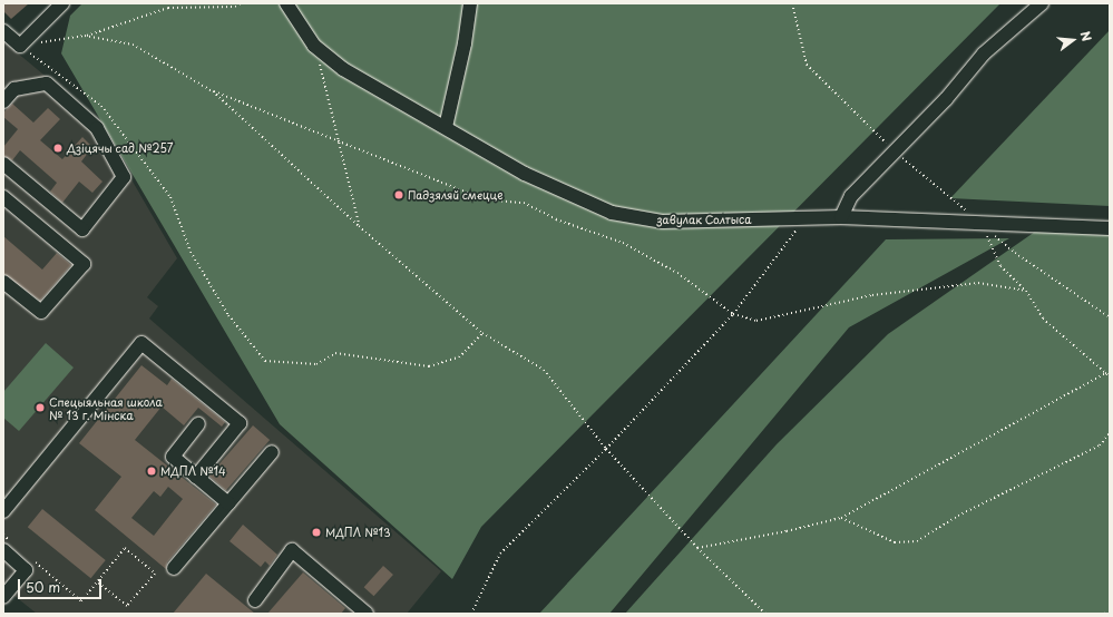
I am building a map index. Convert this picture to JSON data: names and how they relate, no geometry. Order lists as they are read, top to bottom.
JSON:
{
  "streets": {
    "street": ["завулак Солтыса"]
  },
  "places": [
    "Дзіцячы сад №257",
    "Падзяляй смецце",
    "Спецыяльная школа № 13 г. Мінска",
    "МДПЛ №14",
    "МДПЛ №13"
  ],
  "scale_bar": "50 m",
  "north": "right"
}
